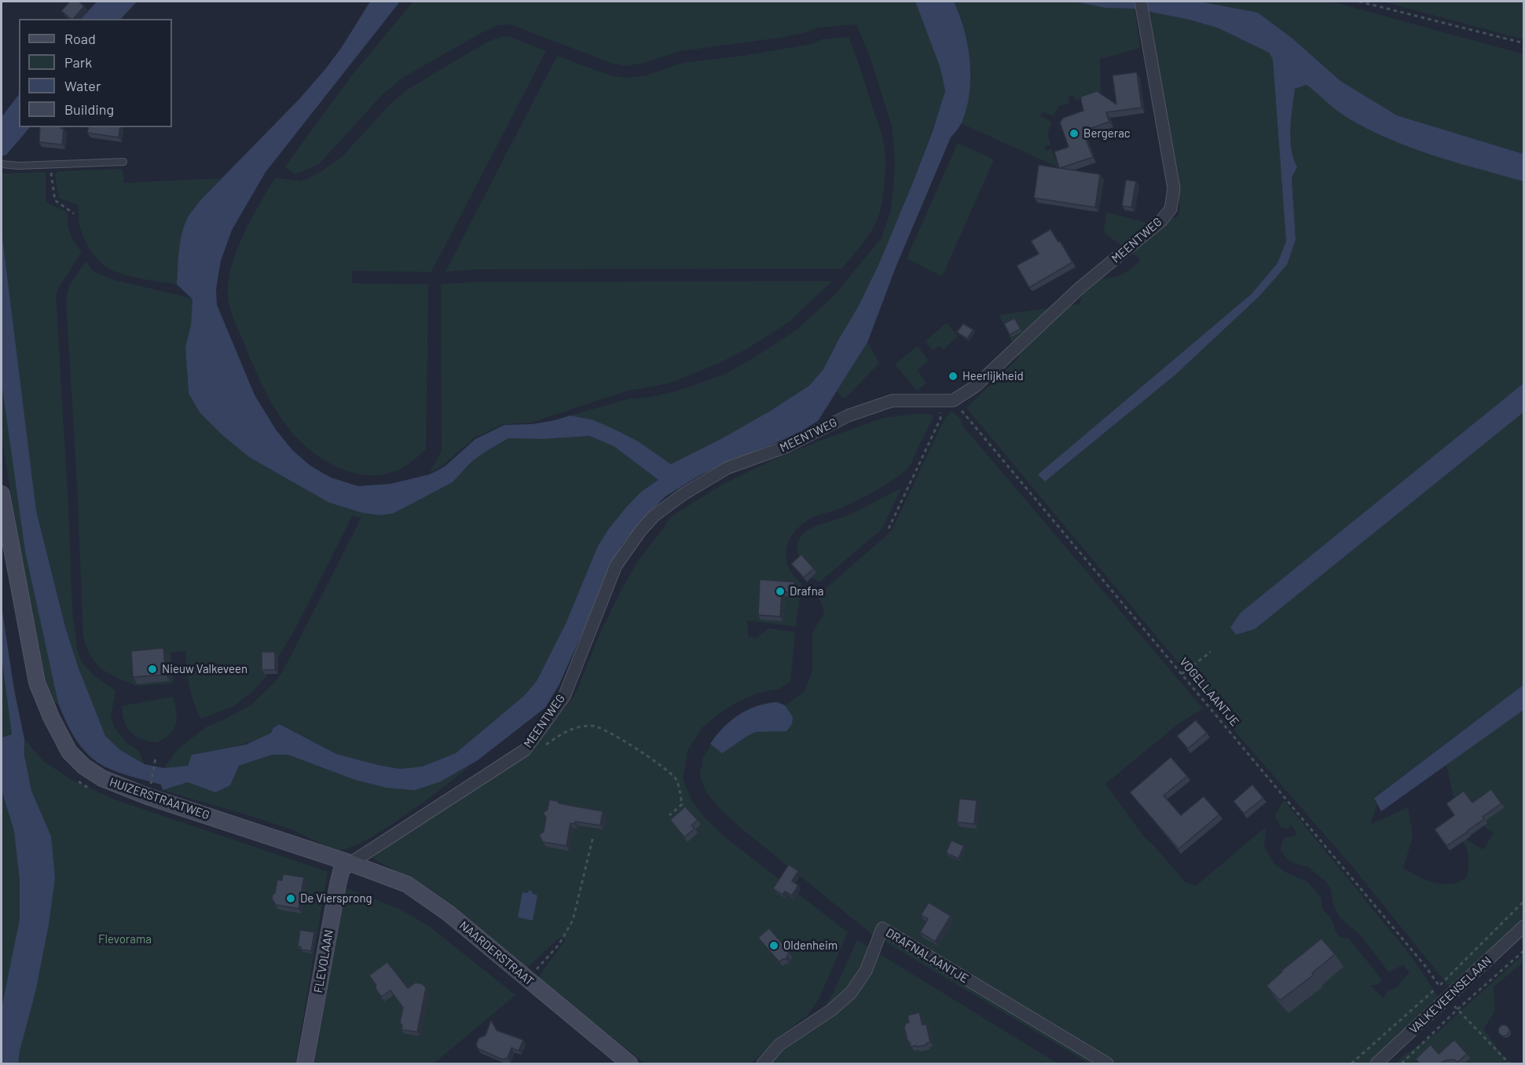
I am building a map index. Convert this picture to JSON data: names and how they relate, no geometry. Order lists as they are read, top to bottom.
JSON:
{
  "streets": {
    "street": [
      "MEENTWEG",
      "HUIZERSTRAATWEG",
      "NAARDERSTRAAT",
      "DRAFNALAANTJE",
      "FLEVOLAAN",
      "VALKEVEENSELAAN"
    ],
    "path": ["VOGELLAANTJE"]
  },
  "crossings": [
    ["MEENTWEG", "VOGELLAANTJE"],
    ["MEENTWEG", "HUIZERSTRAATWEG"],
    ["MEENTWEG", "NAARDERSTRAAT"],
    ["MEENTWEG", "FLEVOLAAN"],
    ["VOGELLAANTJE", "VALKEVEENSELAAN"],
    ["HUIZERSTRAATWEG", "NAARDERSTRAAT"],
    ["HUIZERSTRAATWEG", "FLEVOLAAN"],
    ["NAARDERSTRAAT", "FLEVOLAAN"]
  ],
  "parks": ["Flevorama"],
  "places": [
    "Bergerac",
    "Heerlijkheid",
    "Drafna",
    "Nieuw Valkeveen",
    "De Viersprong",
    "Oldenheim"
  ],
  "legend": [
    "Road",
    "Park",
    "Water",
    "Building"
  ]
}
